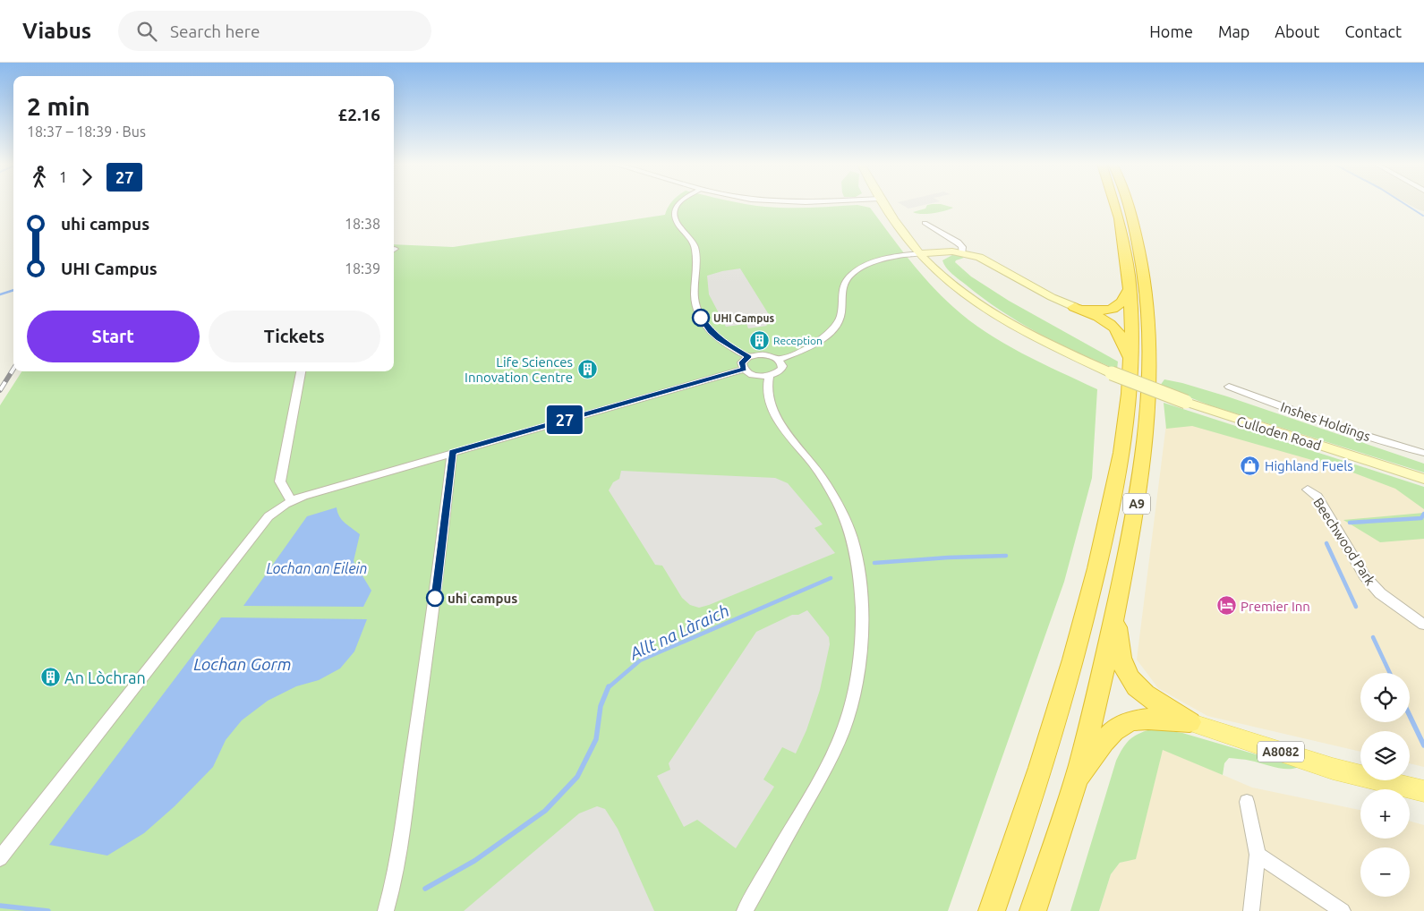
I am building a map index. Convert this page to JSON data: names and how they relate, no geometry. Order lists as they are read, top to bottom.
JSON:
{
  "streets": {
    "highway": ["A9"],
    "main road": ["Culloden Road", "A8082"],
    "street": ["Inshes Holdings", "Beechwood Park"]
  },
  "crossings": [
    ["Culloden Road", "A9"],
    ["A9", "A8082"]
  ],
  "water": ["Lochan an Eilein", "Allt na Làraich", "Lochan Gorm"],
  "places": {
    "other": ["UHI Campus", "uhi campus"],
    "building": ["Reception", "Life Sciences Innovation Centre", "An Lòchran"],
    "shop": ["Highland Fuels"],
    "hotel": ["Premier Inn"]
  },
  "lines": ["bus line 27"],
  "page": {
    "header": "Viabus",
    "search": "Search here",
    "nav": [
      "Home",
      "Map",
      "About",
      "Contact"
    ],
    "on_map": "27",
    "heading": ["2 min", "18:37 – 18:39 · Bus", "£2.16"],
    "legs": ["1", "27"],
    "list": [
      {
        "name": "uhi campus",
        "value": "18:38"
      },
      {
        "name": "UHI Campus",
        "value": "18:39"
      }
    ],
    "buttons": ["Start", "Tickets"],
    "map_buttons": ["+", "−"]
  }
}
